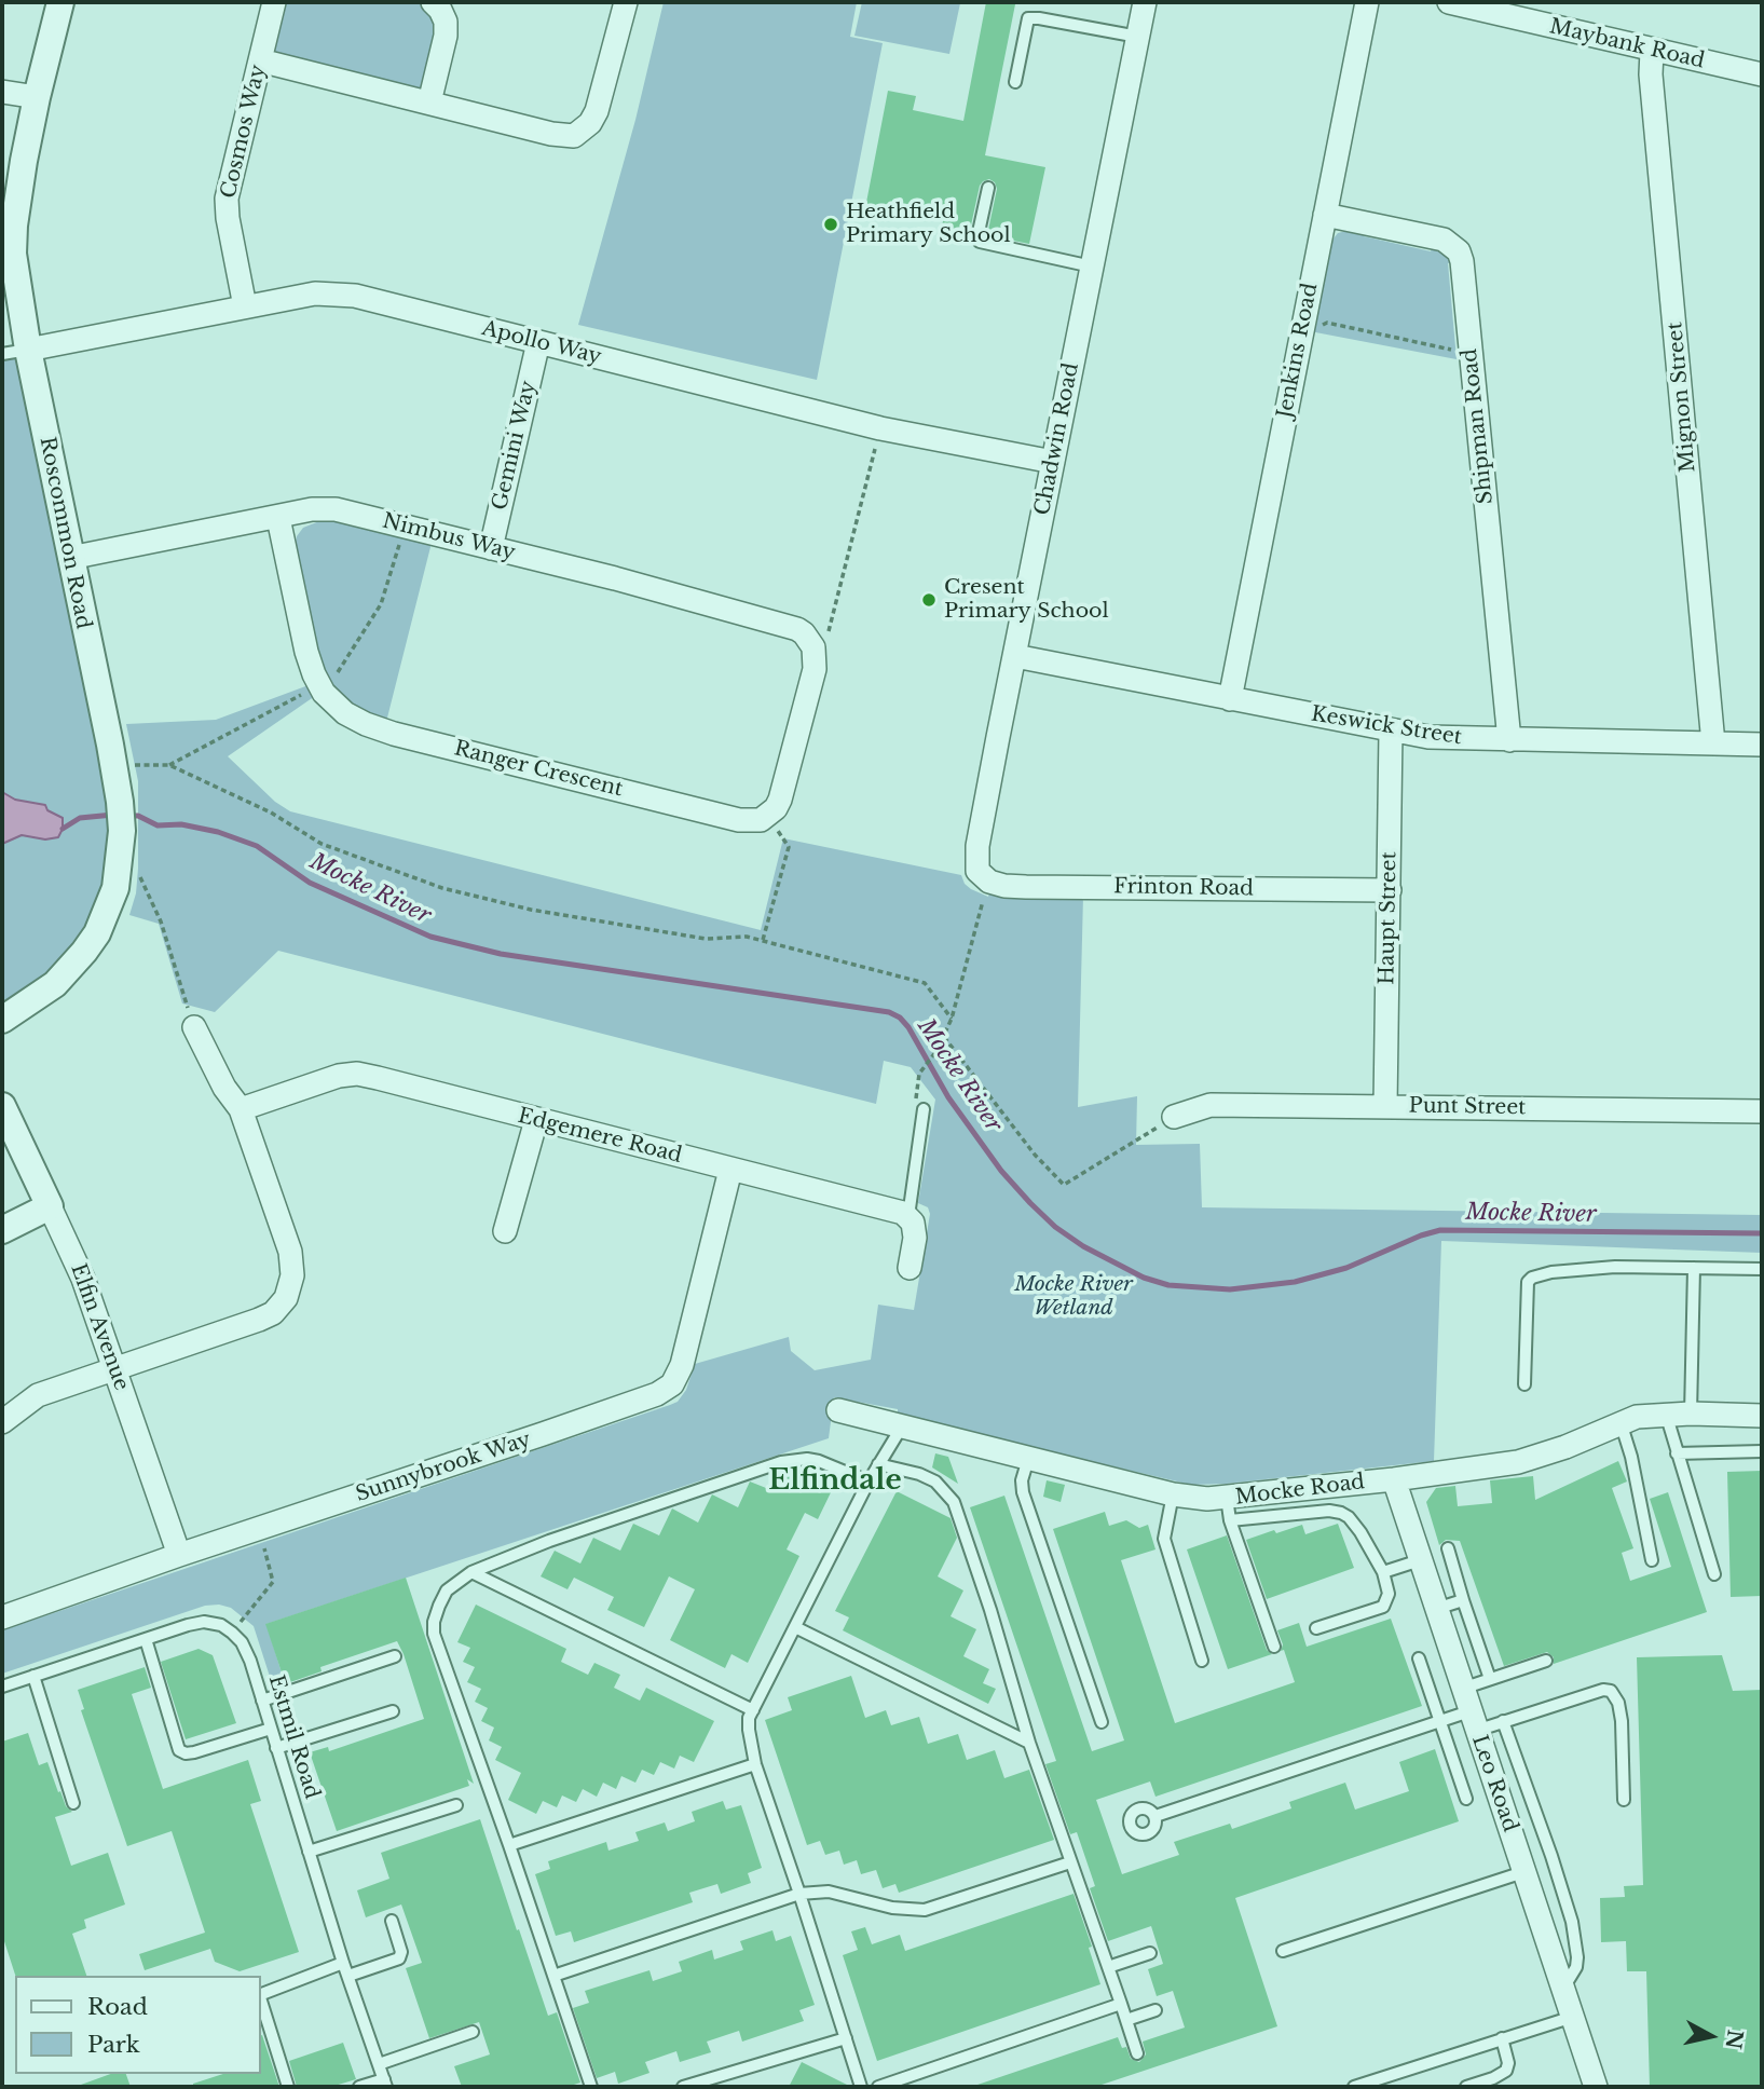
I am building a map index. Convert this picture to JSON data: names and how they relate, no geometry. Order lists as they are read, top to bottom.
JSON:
{
  "streets": {
    "street": [
      "Maybank Road",
      "Cosmos Way",
      "Apollo Way",
      "Jenkins Road",
      "Mignon Street",
      "Shipman Road",
      "Chadwin Road",
      "Gemini Way",
      "Roscommon Road",
      "Nimbus Way",
      "Keswick Street",
      "Ranger Crescent",
      "Frinton Road",
      "Haupt Street",
      "Punt Street",
      "Edgemere Road",
      "Elfin Avenue",
      "Sunnybrook Way",
      "Mocke Road",
      "Leo Road"
    ],
    "lane": ["Estmil Road"]
  },
  "crossings": [
    ["Maybank Road", "Mignon Street"],
    ["Cosmos Way", "Apollo Way"],
    ["Apollo Way", "Chadwin Road"],
    ["Apollo Way", "Gemini Way"],
    ["Apollo Way", "Roscommon Road"],
    ["Jenkins Road", "Shipman Road"],
    ["Jenkins Road", "Keswick Street"],
    ["Mignon Street", "Keswick Street"],
    ["Shipman Road", "Keswick Street"],
    ["Chadwin Road", "Keswick Street"],
    ["Chadwin Road", "Frinton Road"],
    ["Gemini Way", "Nimbus Way"],
    ["Roscommon Road", "Nimbus Way"],
    ["Nimbus Way", "Ranger Crescent"],
    ["Keswick Street", "Haupt Street"],
    ["Frinton Road", "Haupt Street"],
    ["Haupt Street", "Punt Street"],
    ["Edgemere Road", "Sunnybrook Way"],
    ["Elfin Avenue", "Sunnybrook Way"],
    ["Mocke Road", "Leo Road"]
  ],
  "districts": ["Elfindale"],
  "water": ["Mocke River"],
  "parks": ["Mocke River Wetland"],
  "places": ["Heathfield Primary School", "Cresent Primary School"],
  "legend": ["Road", "Park"],
  "north": "right"
}
